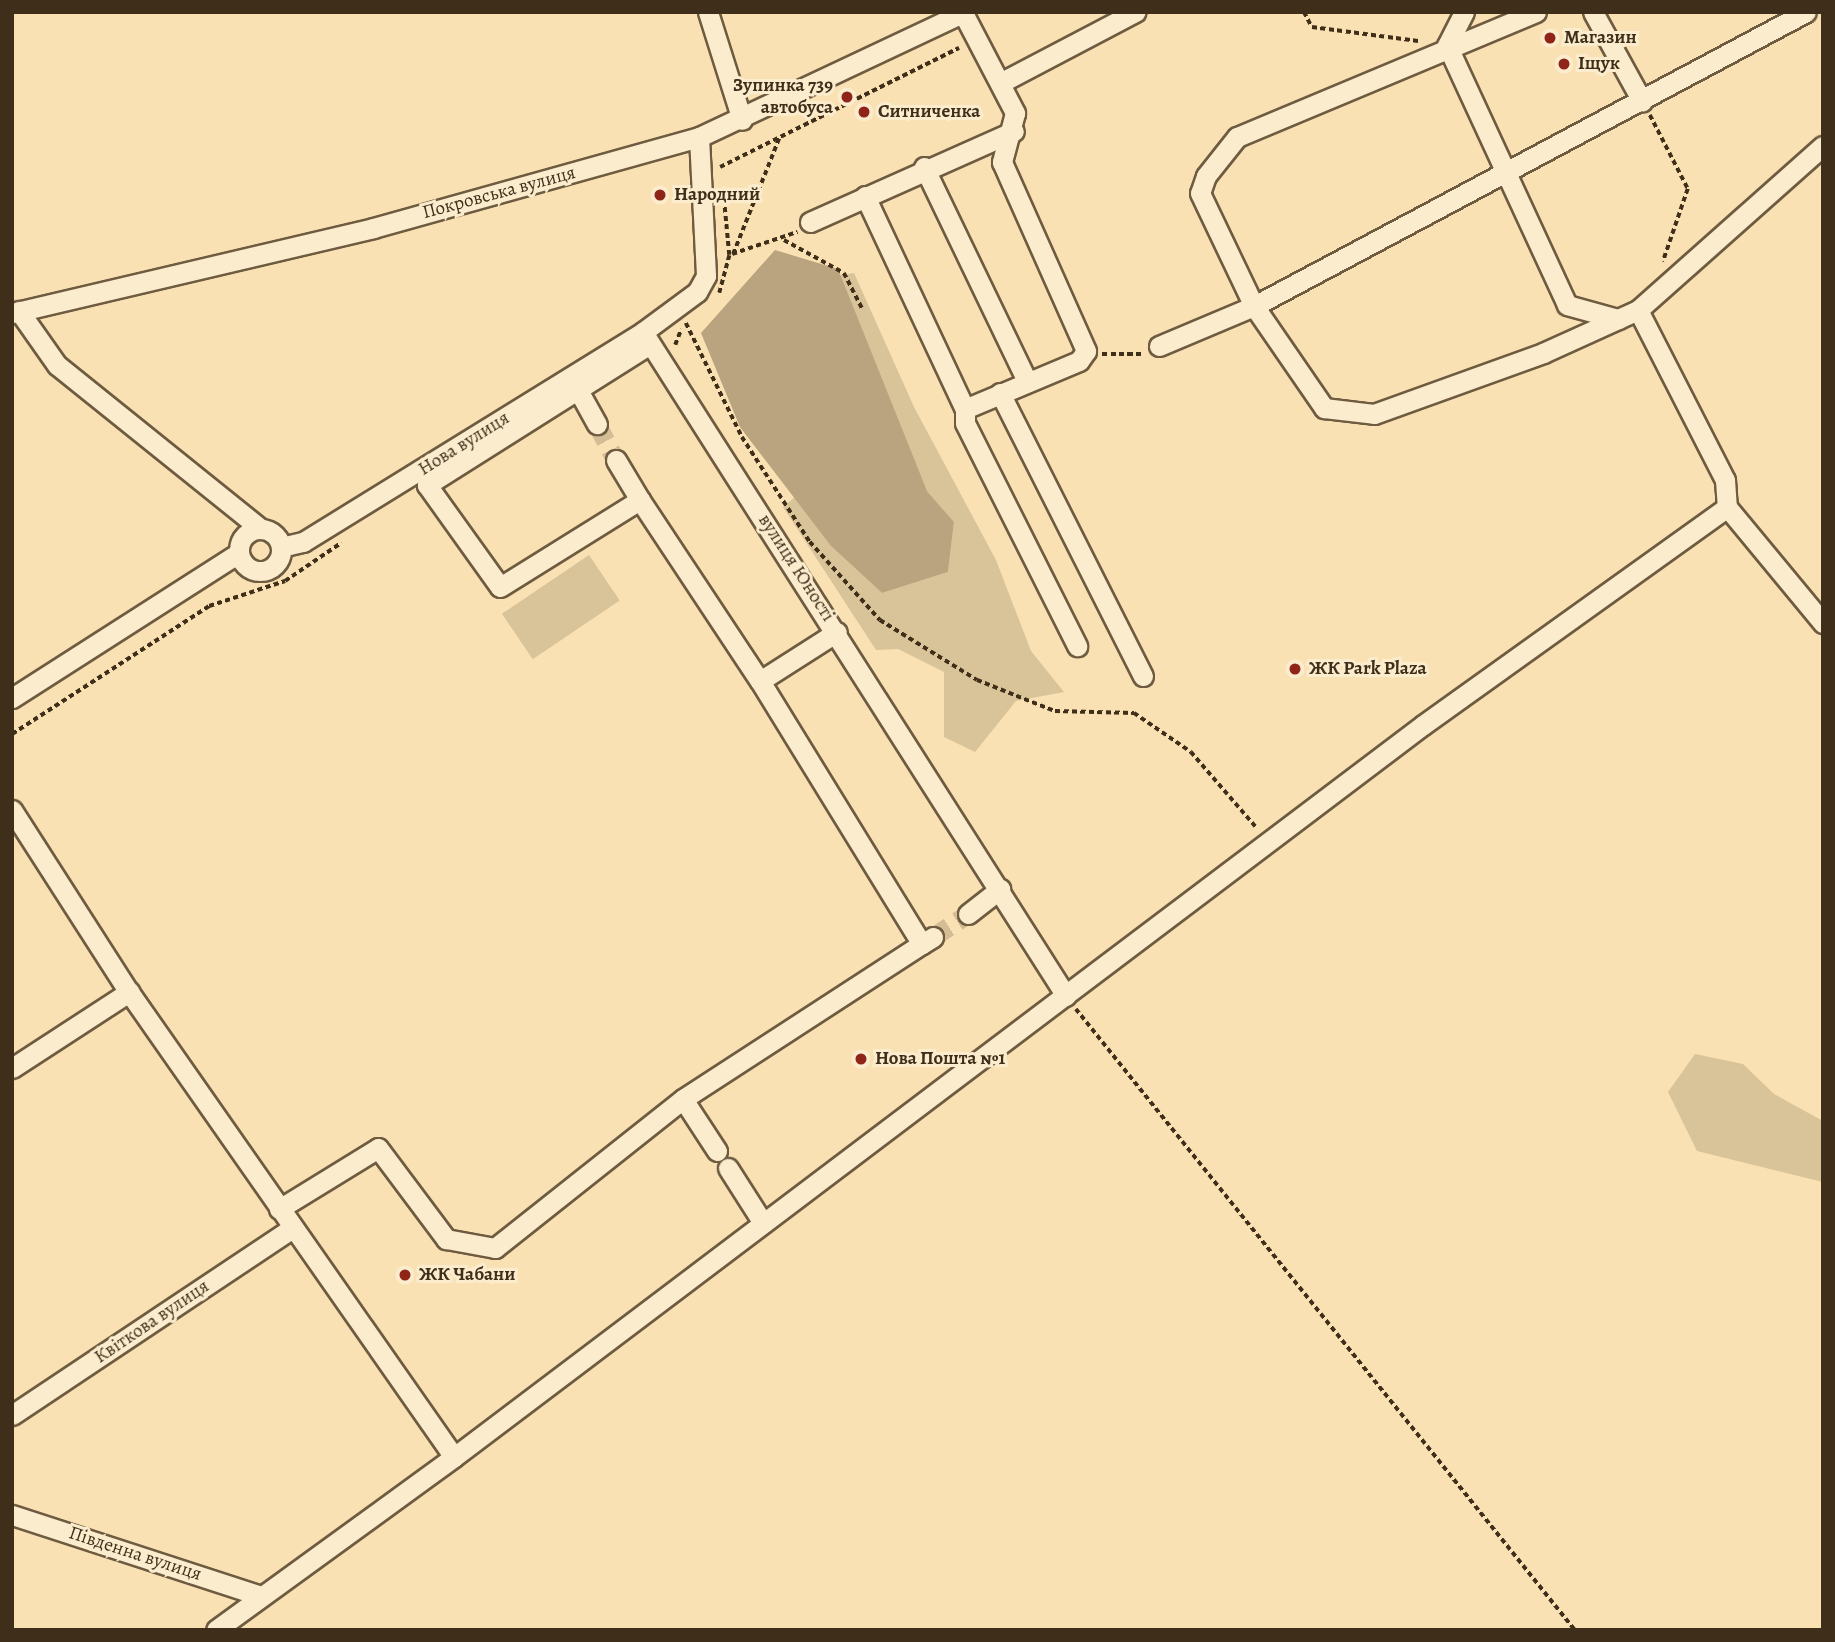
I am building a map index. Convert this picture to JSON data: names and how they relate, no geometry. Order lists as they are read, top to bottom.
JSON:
{
  "streets": {
    "street": [
      "Покровська вулиця",
      "Нова вулиця",
      "вулиця Юності",
      "Квіткова вулиця",
      "Південна вулиця"
    ]
  },
  "crossings": [
    ["Нова вулиця", "вулиця Юності"]
  ],
  "places": [
    "Магазин",
    "Іщук",
    "Зупинка 739 автобуса",
    "Ситниченка",
    "Народний",
    "ЖК Park Plaza",
    "Нова Пошта №1",
    "ЖК Чабани"
  ]
}
